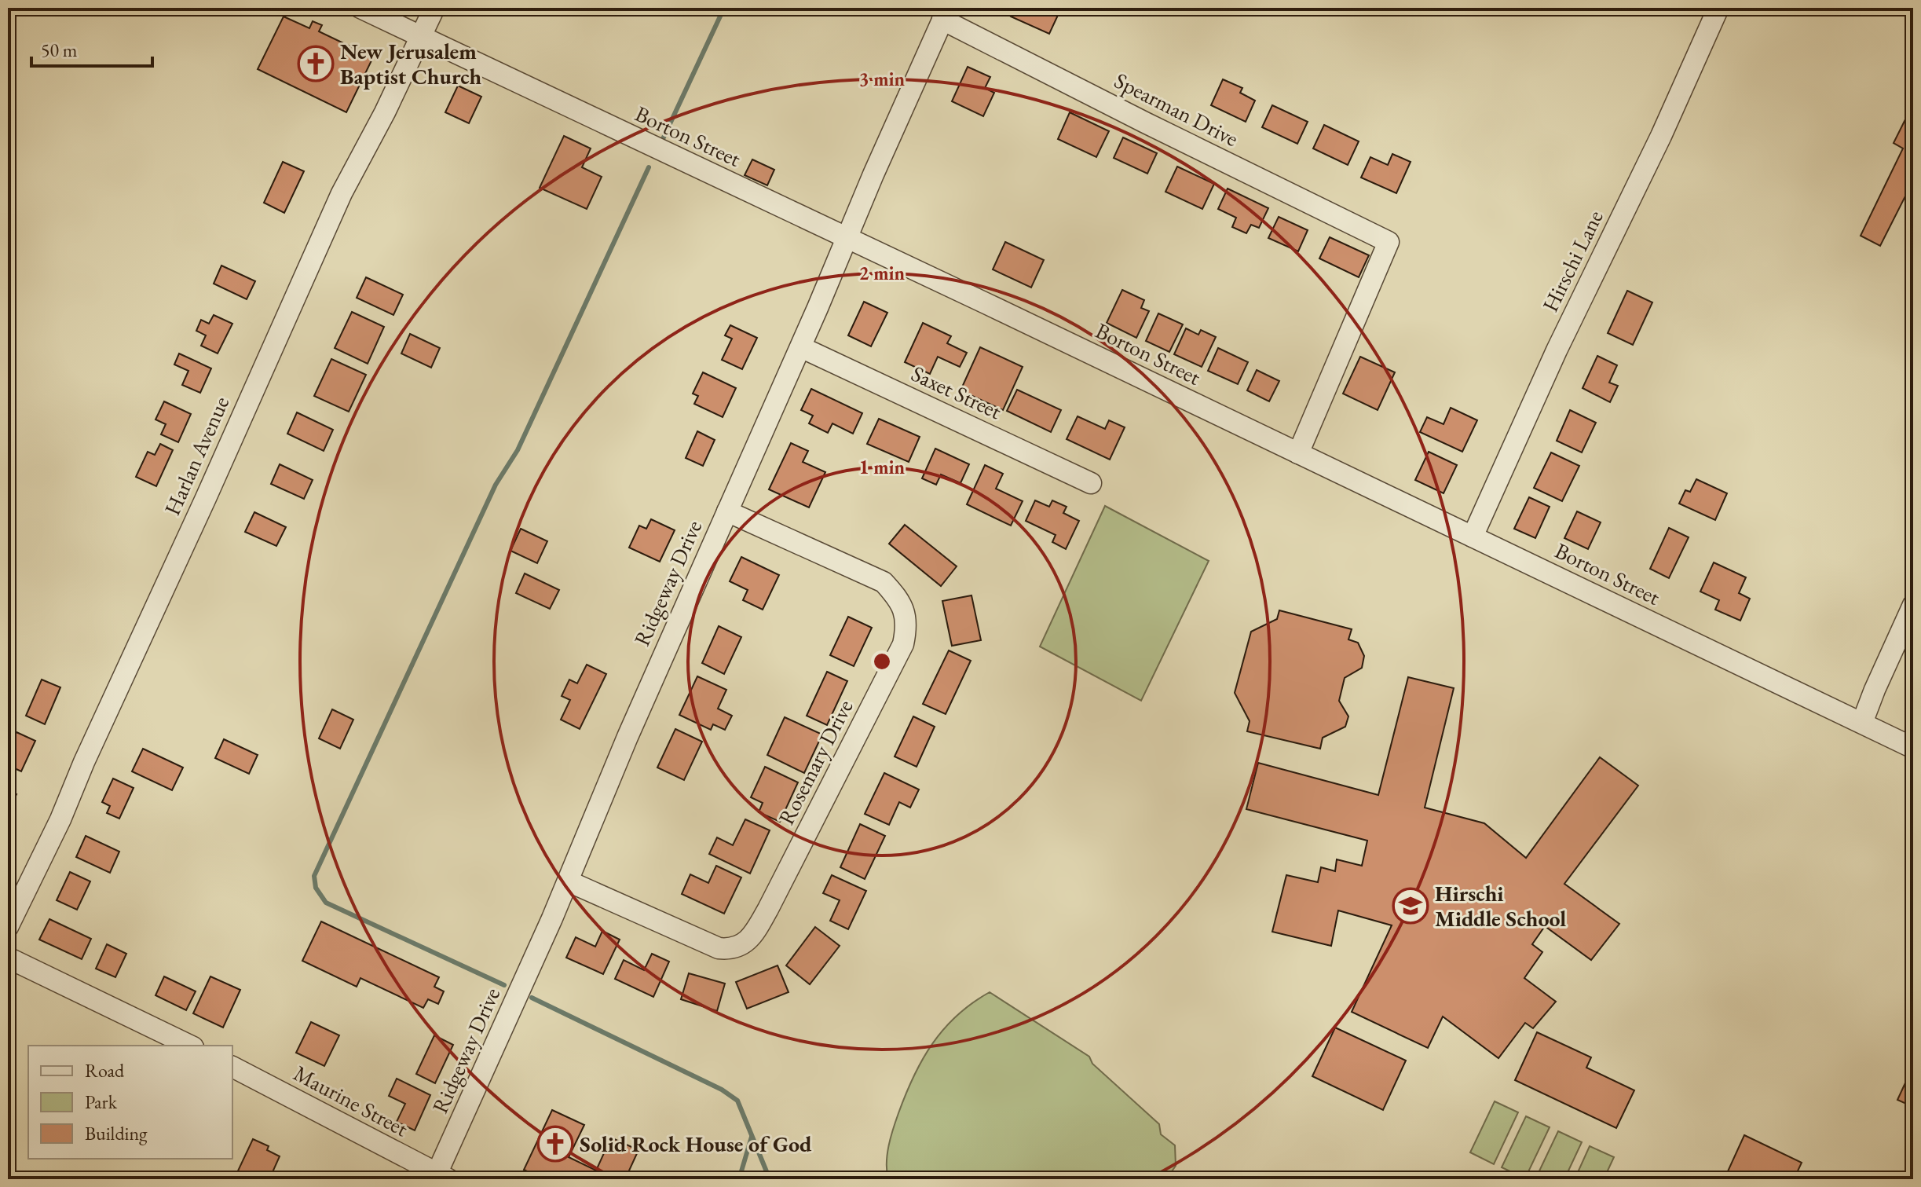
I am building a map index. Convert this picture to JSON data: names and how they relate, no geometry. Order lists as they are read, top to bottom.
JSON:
{
  "streets": {
    "street": [
      "Spearman Drive",
      "Borton Street",
      "Hirschi Lane",
      "Saxet Street",
      "Harlan Avenue",
      "Ridgeway Drive",
      "Rosemary Drive",
      "Maurine Street"
    ]
  },
  "crossings": [
    ["Spearman Drive", "Borton Street"],
    ["Spearman Drive", "Ridgeway Drive"],
    ["Borton Street", "Hirschi Lane"],
    ["Borton Street", "Harlan Avenue"],
    ["Borton Street", "Ridgeway Drive"],
    ["Saxet Street", "Ridgeway Drive"],
    ["Ridgeway Drive", "Rosemary Drive"],
    ["Ridgeway Drive", "Maurine Street"]
  ],
  "places": {
    "church": ["New Jerusalem Baptist Church", "Solid Rock House of God"],
    "school or university": ["Hirschi Middle School"]
  },
  "legend": ["Road", "Park", "Building"],
  "scale_bar": "50 m",
  "rings": ["3 min", "2 min", "1 min"]
}
